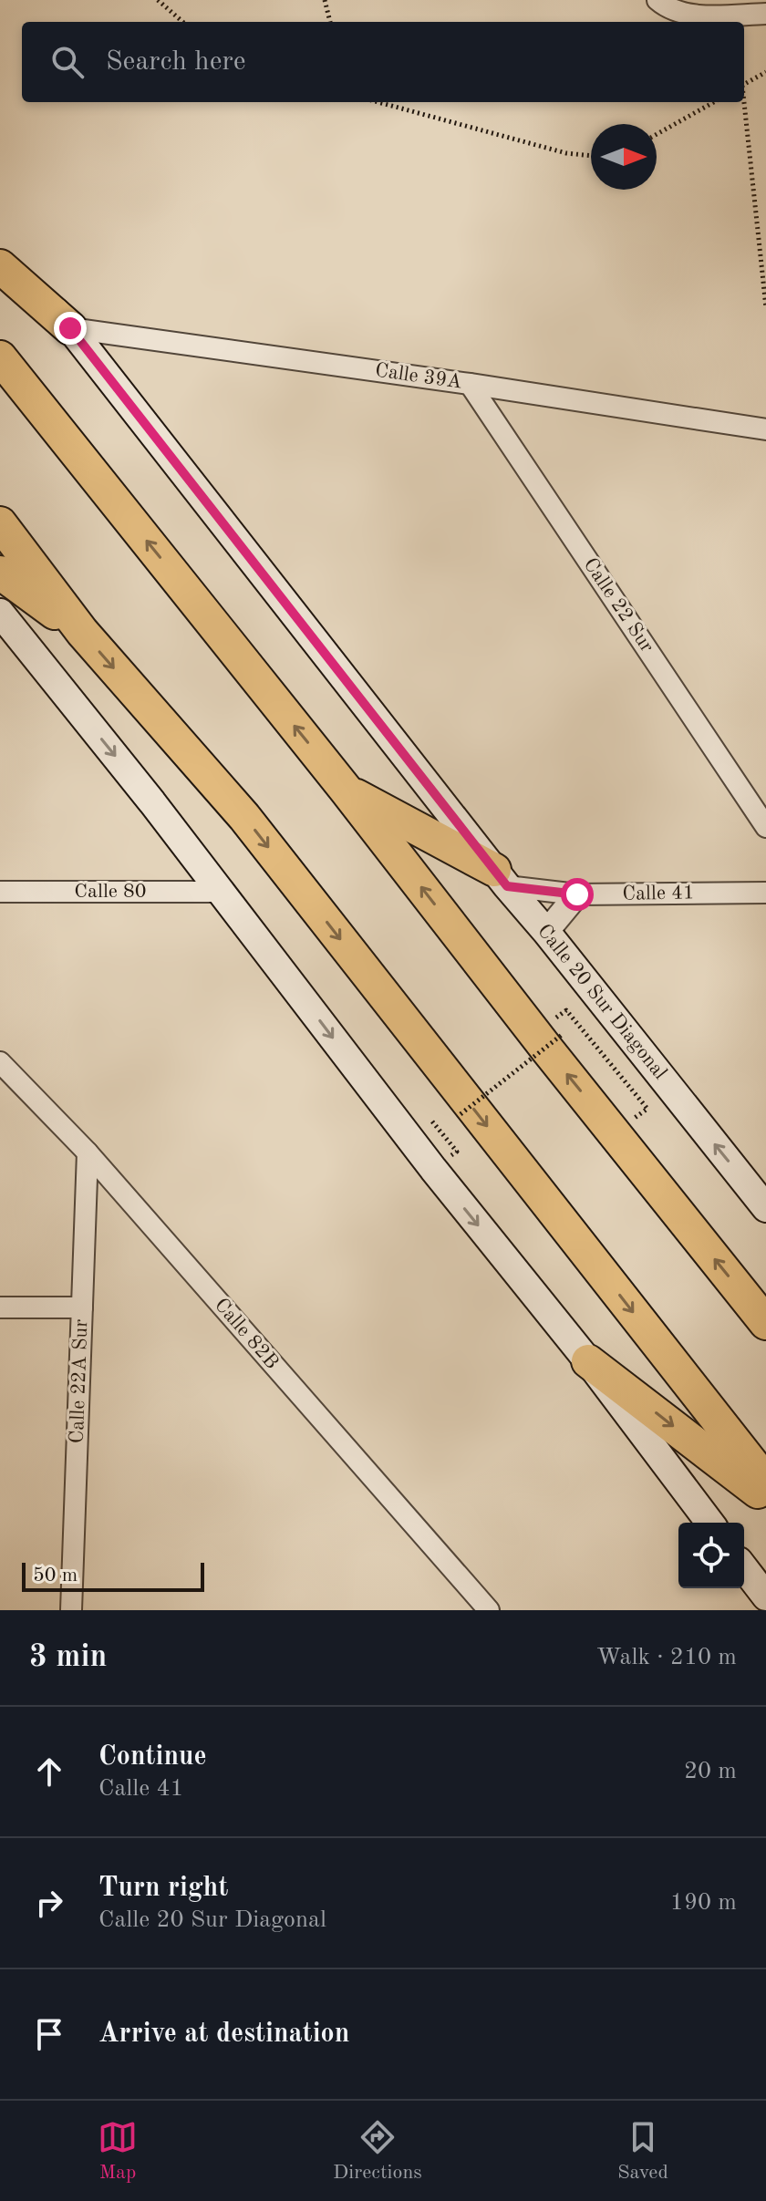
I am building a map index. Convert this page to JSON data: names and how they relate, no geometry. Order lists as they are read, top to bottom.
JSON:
{
  "streets": {
    "main road": ["Calle 20 Sur Diagonal"],
    "street": [
      "Calle 39A",
      "Calle 22 Sur",
      "Calle 80",
      "Calle 41",
      "Calle 82B",
      "Calle 22A Sur"
    ]
  },
  "crossings": [
    ["Calle 39A", "Calle 22 Sur"],
    ["Calle 39A", "Calle 20 Sur Diagonal"],
    ["Calle 41", "Calle 20 Sur Diagonal"],
    ["Calle 82B", "Calle 22A Sur"]
  ],
  "scale_bar": "50 m",
  "north": "right",
  "page": {
    "search": "Search here",
    "scale": "50 m",
    "heading": ["3 min", "Walk · 210 m"],
    "list": [
      ["Continue", "Calle 41", "20 m"],
      ["Turn right", "Calle 20 Sur Diagonal", "190 m"],
      "Arrive at destination"
    ],
    "nav": ["Map", "Directions", "Saved"]
  }
}
